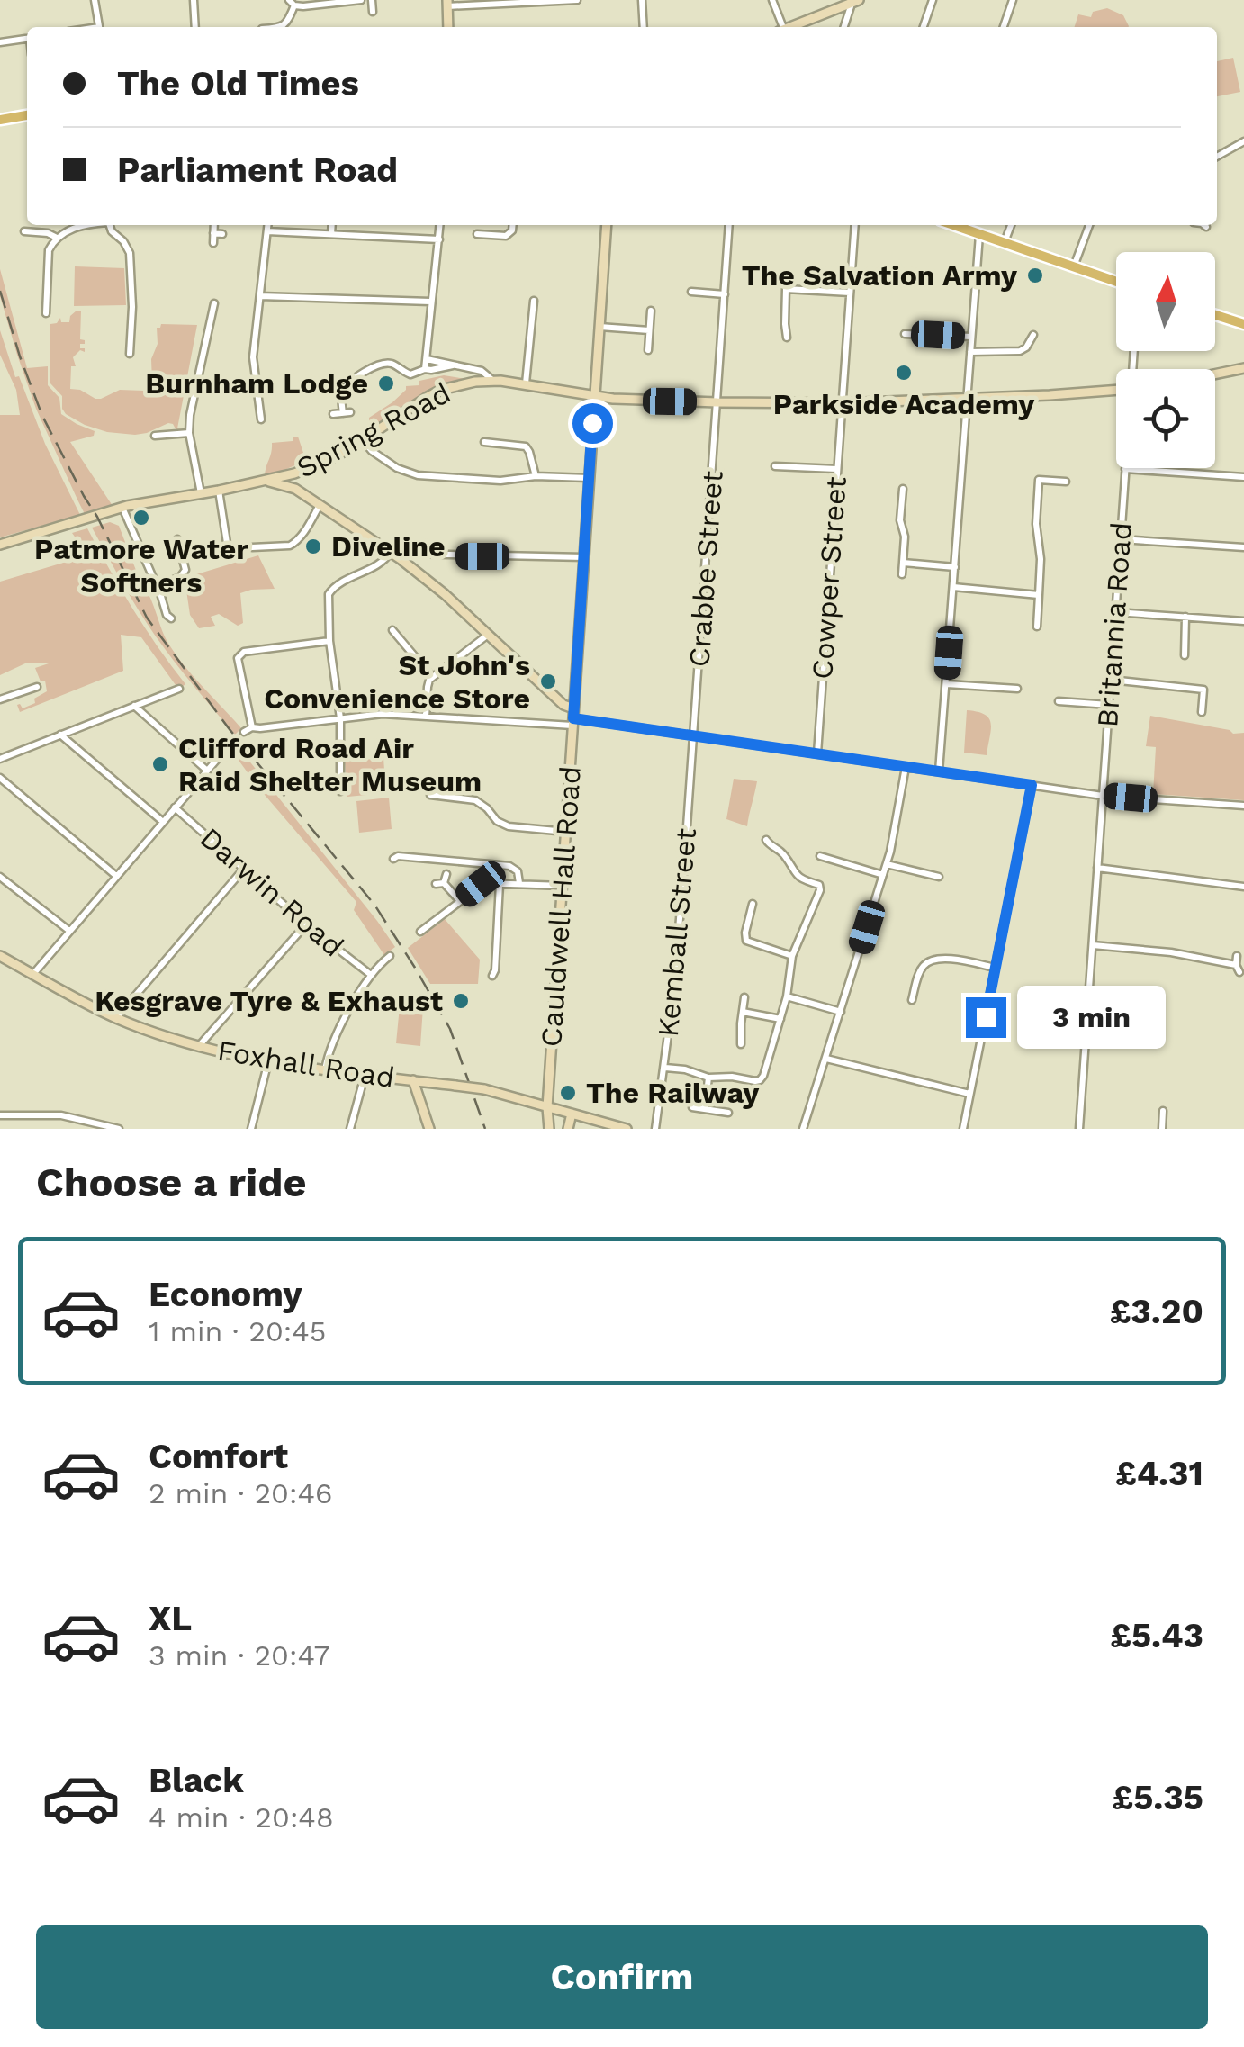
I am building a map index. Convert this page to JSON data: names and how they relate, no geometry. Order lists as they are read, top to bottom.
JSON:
{
  "streets": {
    "street": [
      "Spring Road",
      "Crabbe Street",
      "Cowper Street",
      "Britannia Road",
      "Darwin Road",
      "Cauldwell Hall Road",
      "Kemball Street",
      "Foxhall Road"
    ]
  },
  "crossings": [
    ["Spring Road", "Crabbe Street"],
    ["Spring Road", "Cowper Street"],
    ["Spring Road", "Cauldwell Hall Road"],
    ["Crabbe Street", "Kemball Street"],
    ["Cauldwell Hall Road", "Foxhall Road"]
  ],
  "places": [
    "The Salvation Army",
    "Parkside Academy",
    "Burnham Lodge",
    "Patmore Water Softners",
    "Diveline",
    "St John's Convenience Store",
    "Clifford Road Air Raid Shelter Museum",
    "Kesgrave Tyre & Exhaust",
    "The Railway"
  ],
  "north": "top",
  "page": {
    "banner": ["The Old Times", "Parliament Road"],
    "bubble": "3 min",
    "heading": "Choose a ride",
    "list": [
      {
        "name": "Economy",
        "note": "1 min · 20:45",
        "value": "£3.20"
      },
      {
        "name": "Comfort",
        "note": "2 min · 20:46",
        "value": "£4.31"
      },
      {
        "name": "XL",
        "note": "3 min · 20:47",
        "value": "£5.43"
      },
      {
        "name": "Black",
        "note": "4 min · 20:48",
        "value": "£5.35"
      }
    ],
    "buttons": "Confirm"
  }
}
